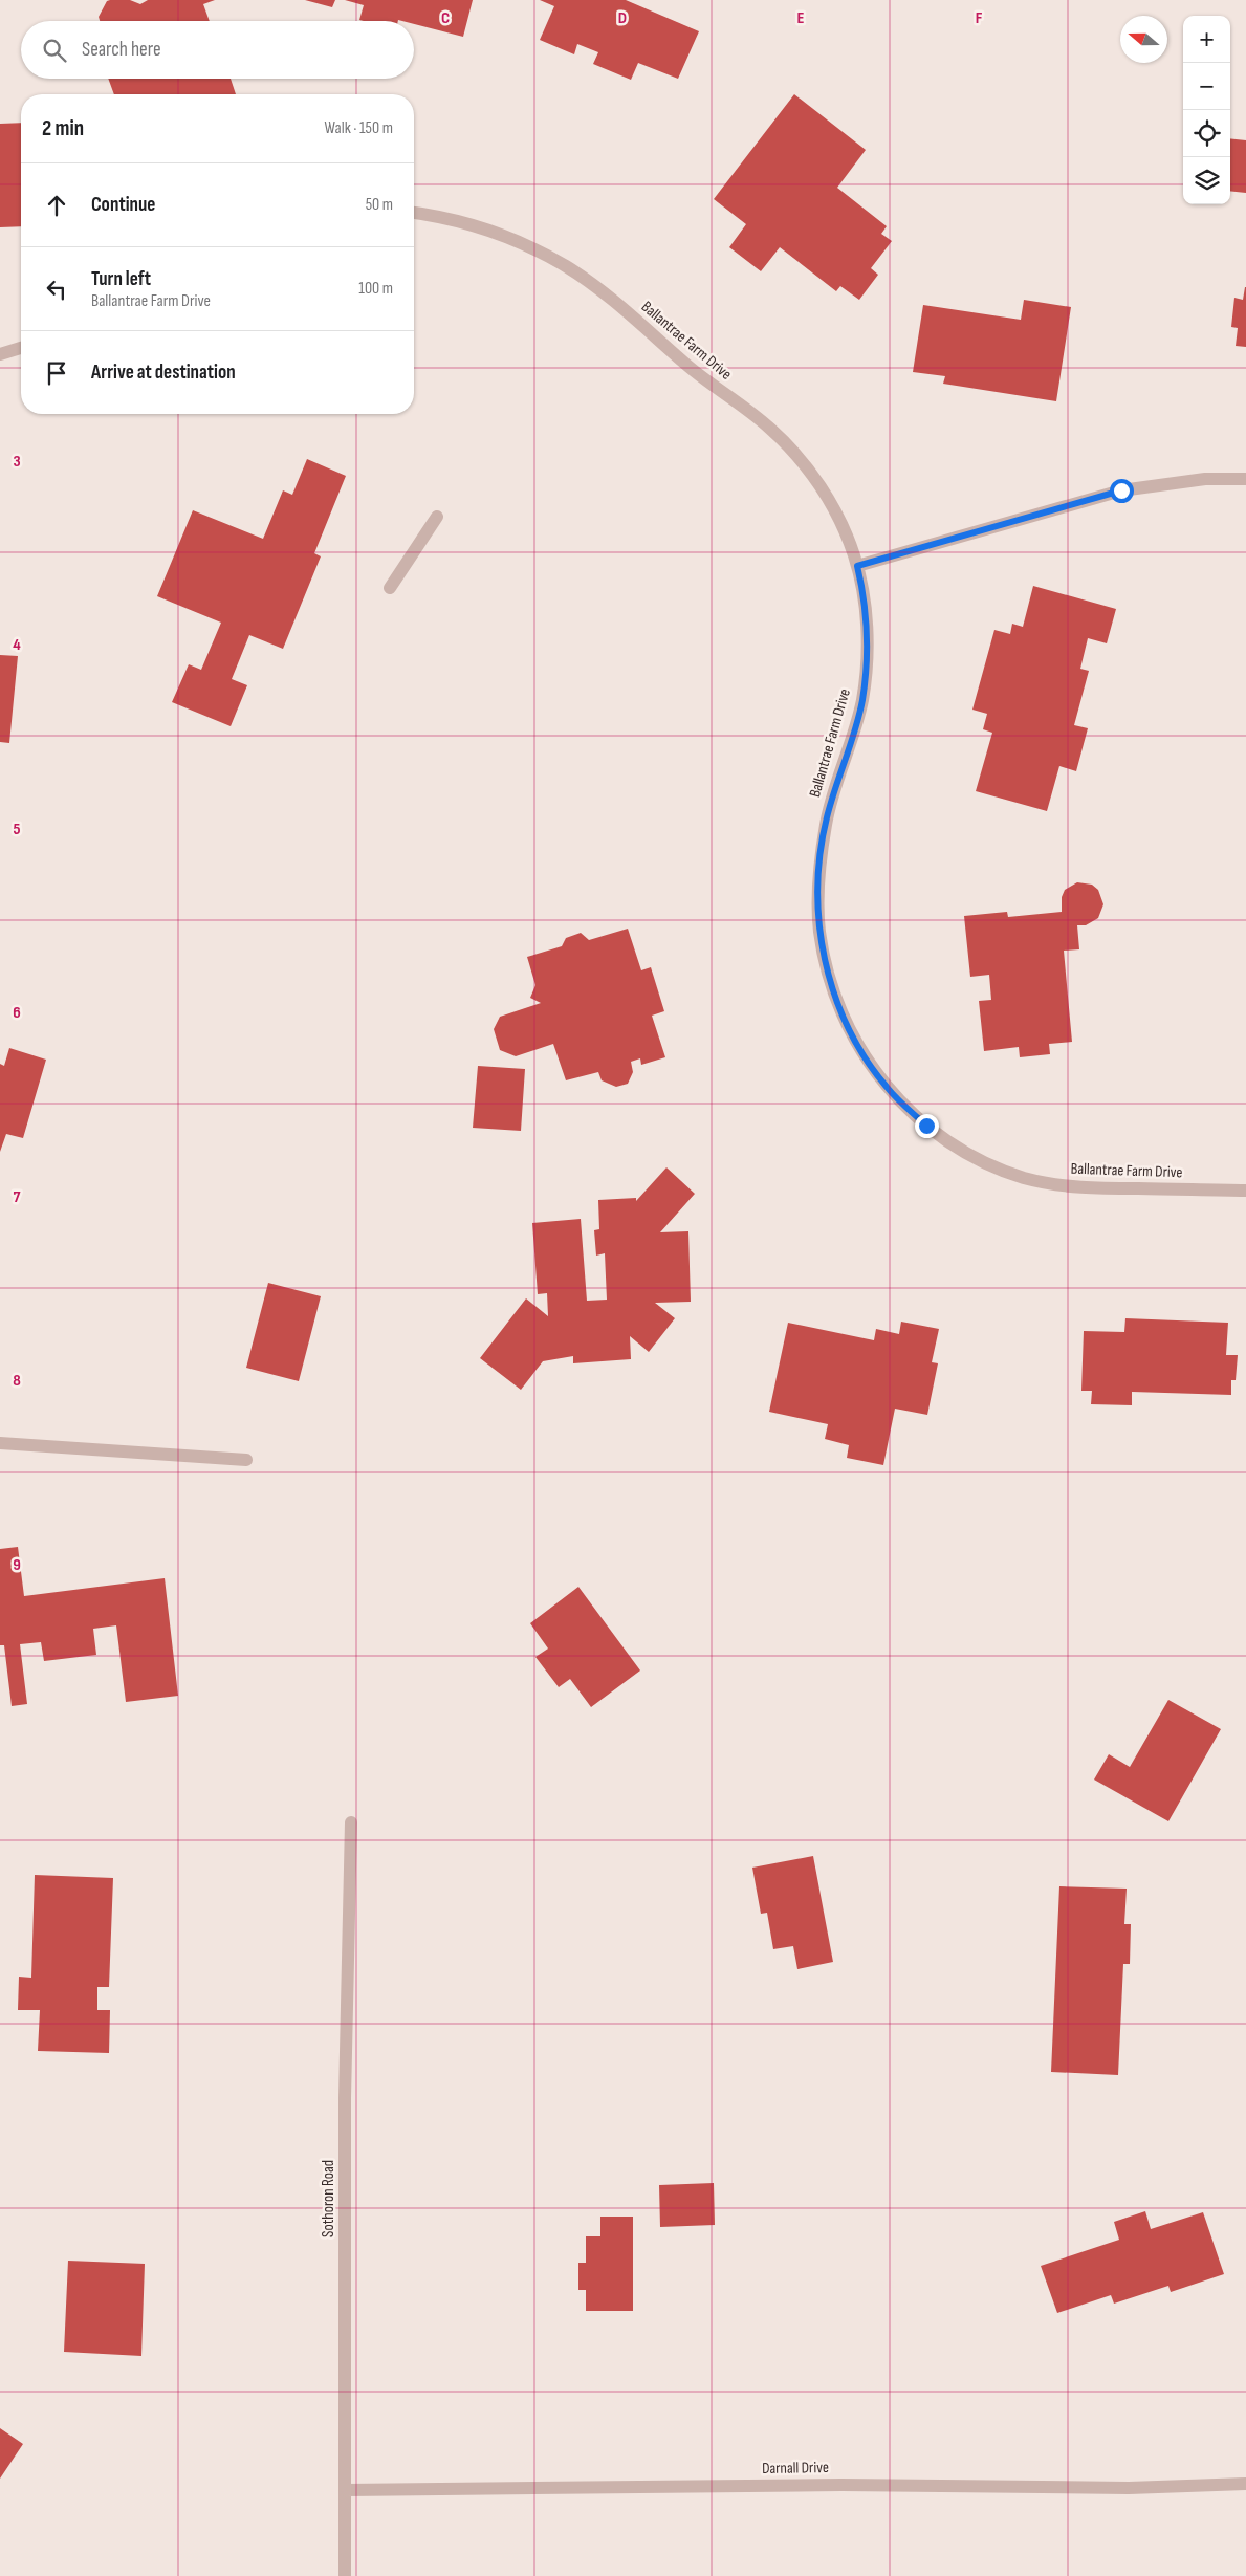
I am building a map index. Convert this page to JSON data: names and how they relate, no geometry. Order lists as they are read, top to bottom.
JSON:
{
  "streets": {
    "street": ["Ballantrae Farm Drive", "Sothoron Road", "Darnall Drive"]
  },
  "crossings": [
    ["Sothoron Road", "Darnall Drive"]
  ],
  "north": "left",
  "page": {
    "map_buttons": ["+", "−"],
    "search": "Search here",
    "heading": ["2 min", "Walk · 150 m"],
    "list": [
      ["Continue", "50 m"],
      ["Turn left", "Ballantrae Farm Drive", "100 m"],
      "Arrive at destination"
    ]
  },
  "grid": {
    "columns": [
      "C",
      "D",
      "E",
      "F"
    ],
    "rows": [
      "3",
      "4",
      "5",
      "6",
      "7",
      "8",
      "9"
    ]
  }
}
